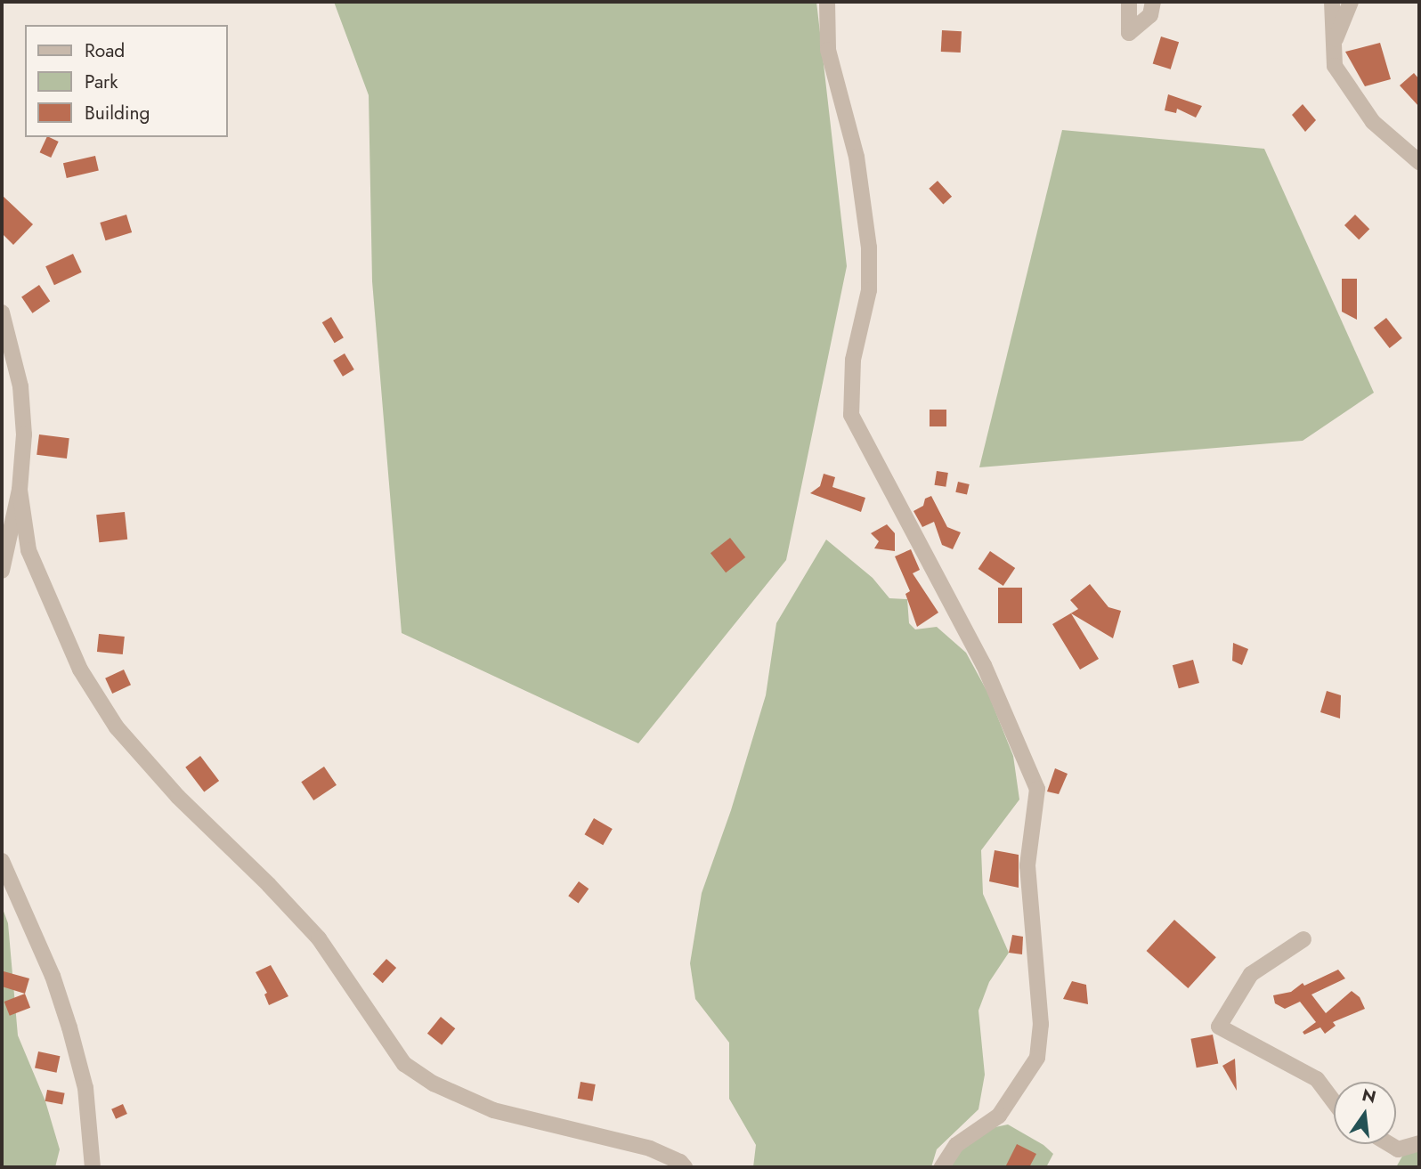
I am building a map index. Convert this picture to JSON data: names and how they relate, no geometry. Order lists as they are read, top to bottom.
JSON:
{
  "legend": ["Road", "Park", "Building"],
  "north": "top"
}
